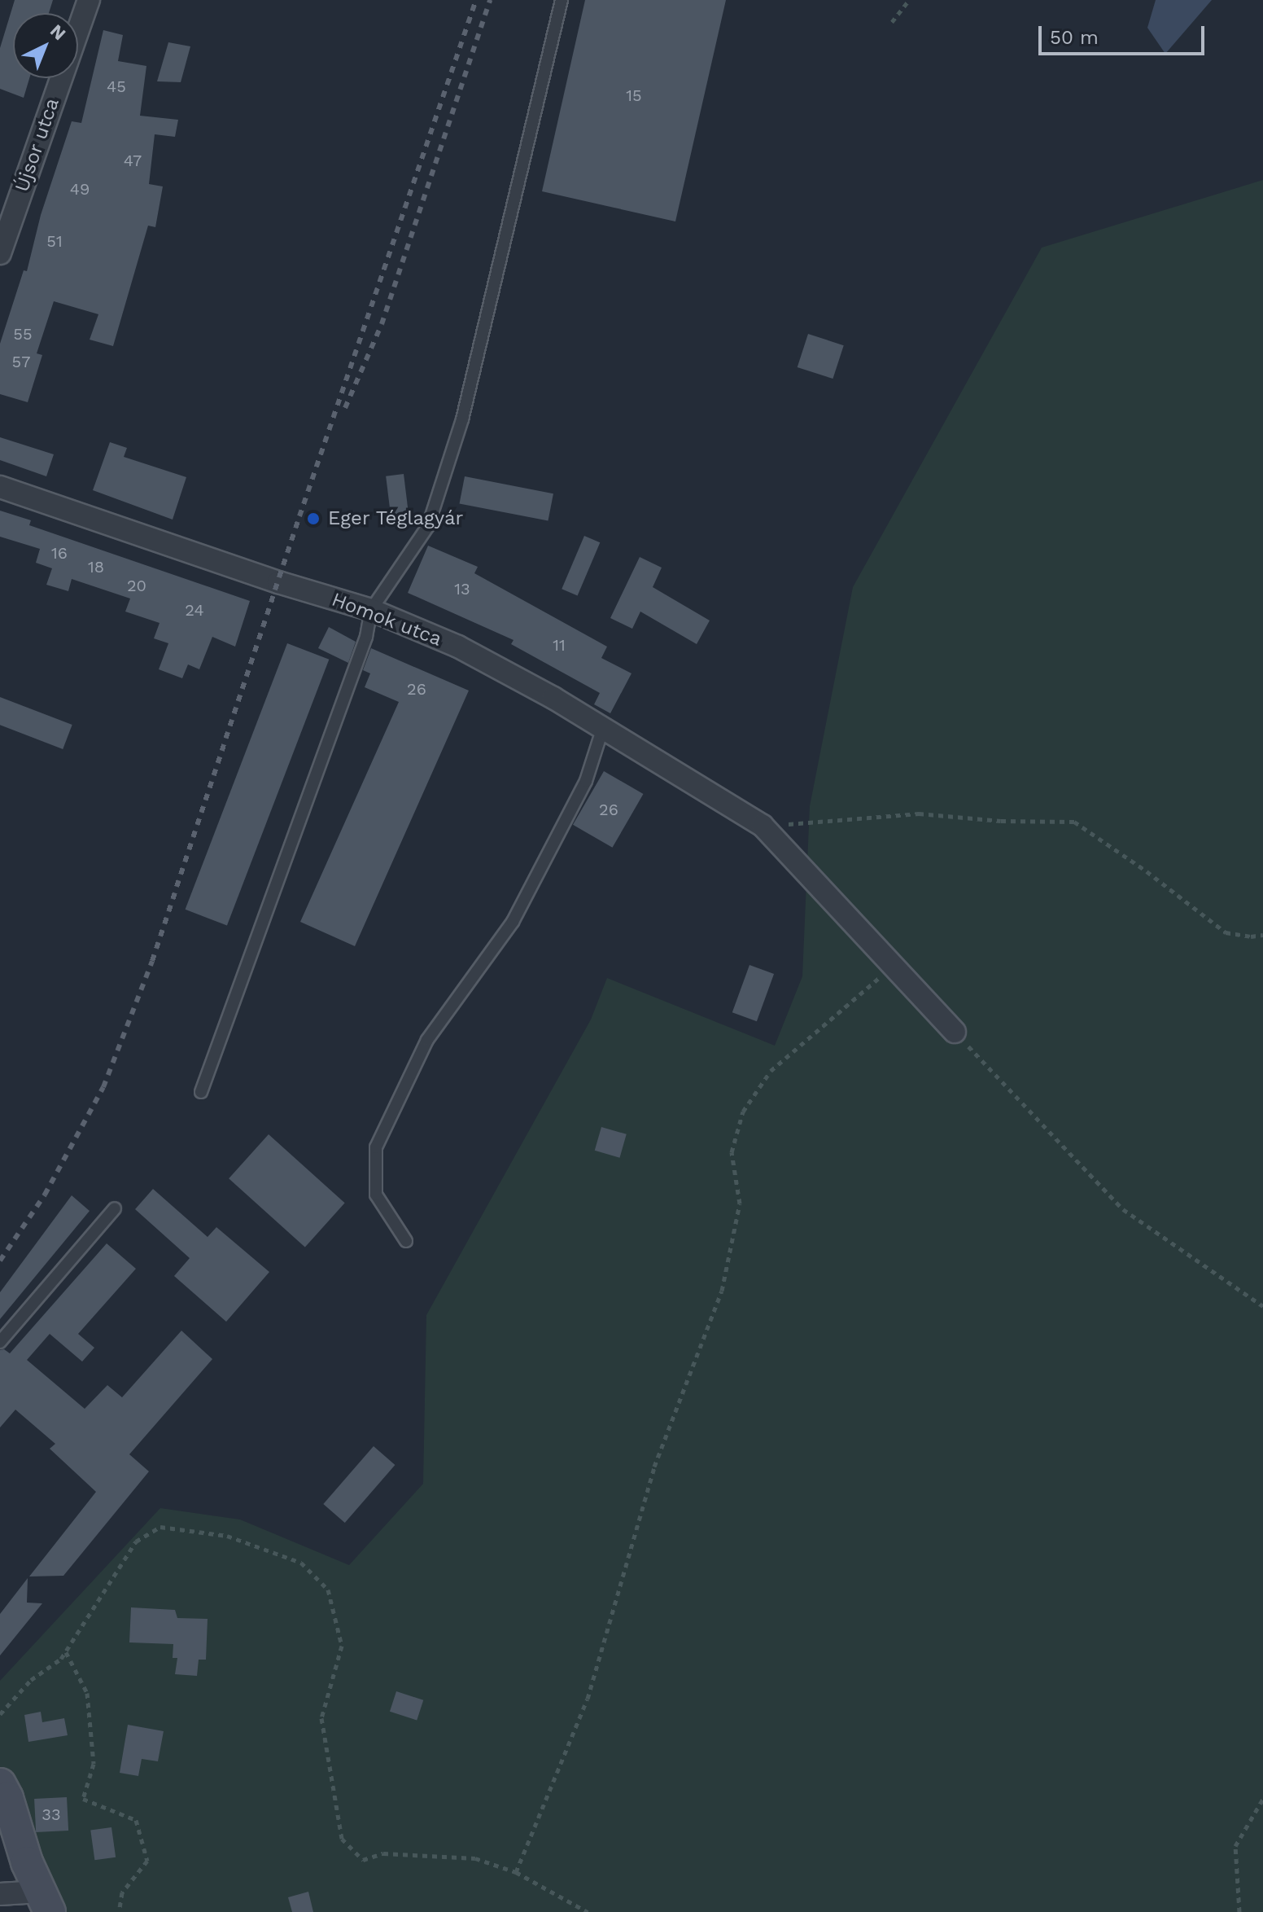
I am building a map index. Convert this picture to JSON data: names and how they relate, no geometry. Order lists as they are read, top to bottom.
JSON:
{
  "streets": {
    "street": ["Újsor utca", "Homok utca"]
  },
  "places": ["Eger Téglagyár"],
  "house_numbers": [
    "45",
    "15",
    "47",
    "49",
    "51",
    "55",
    "57",
    "16",
    "18",
    "20",
    "13",
    "24",
    "11",
    "26",
    "26",
    "33"
  ],
  "scale_bar": "50 m",
  "north": "top right"
}
